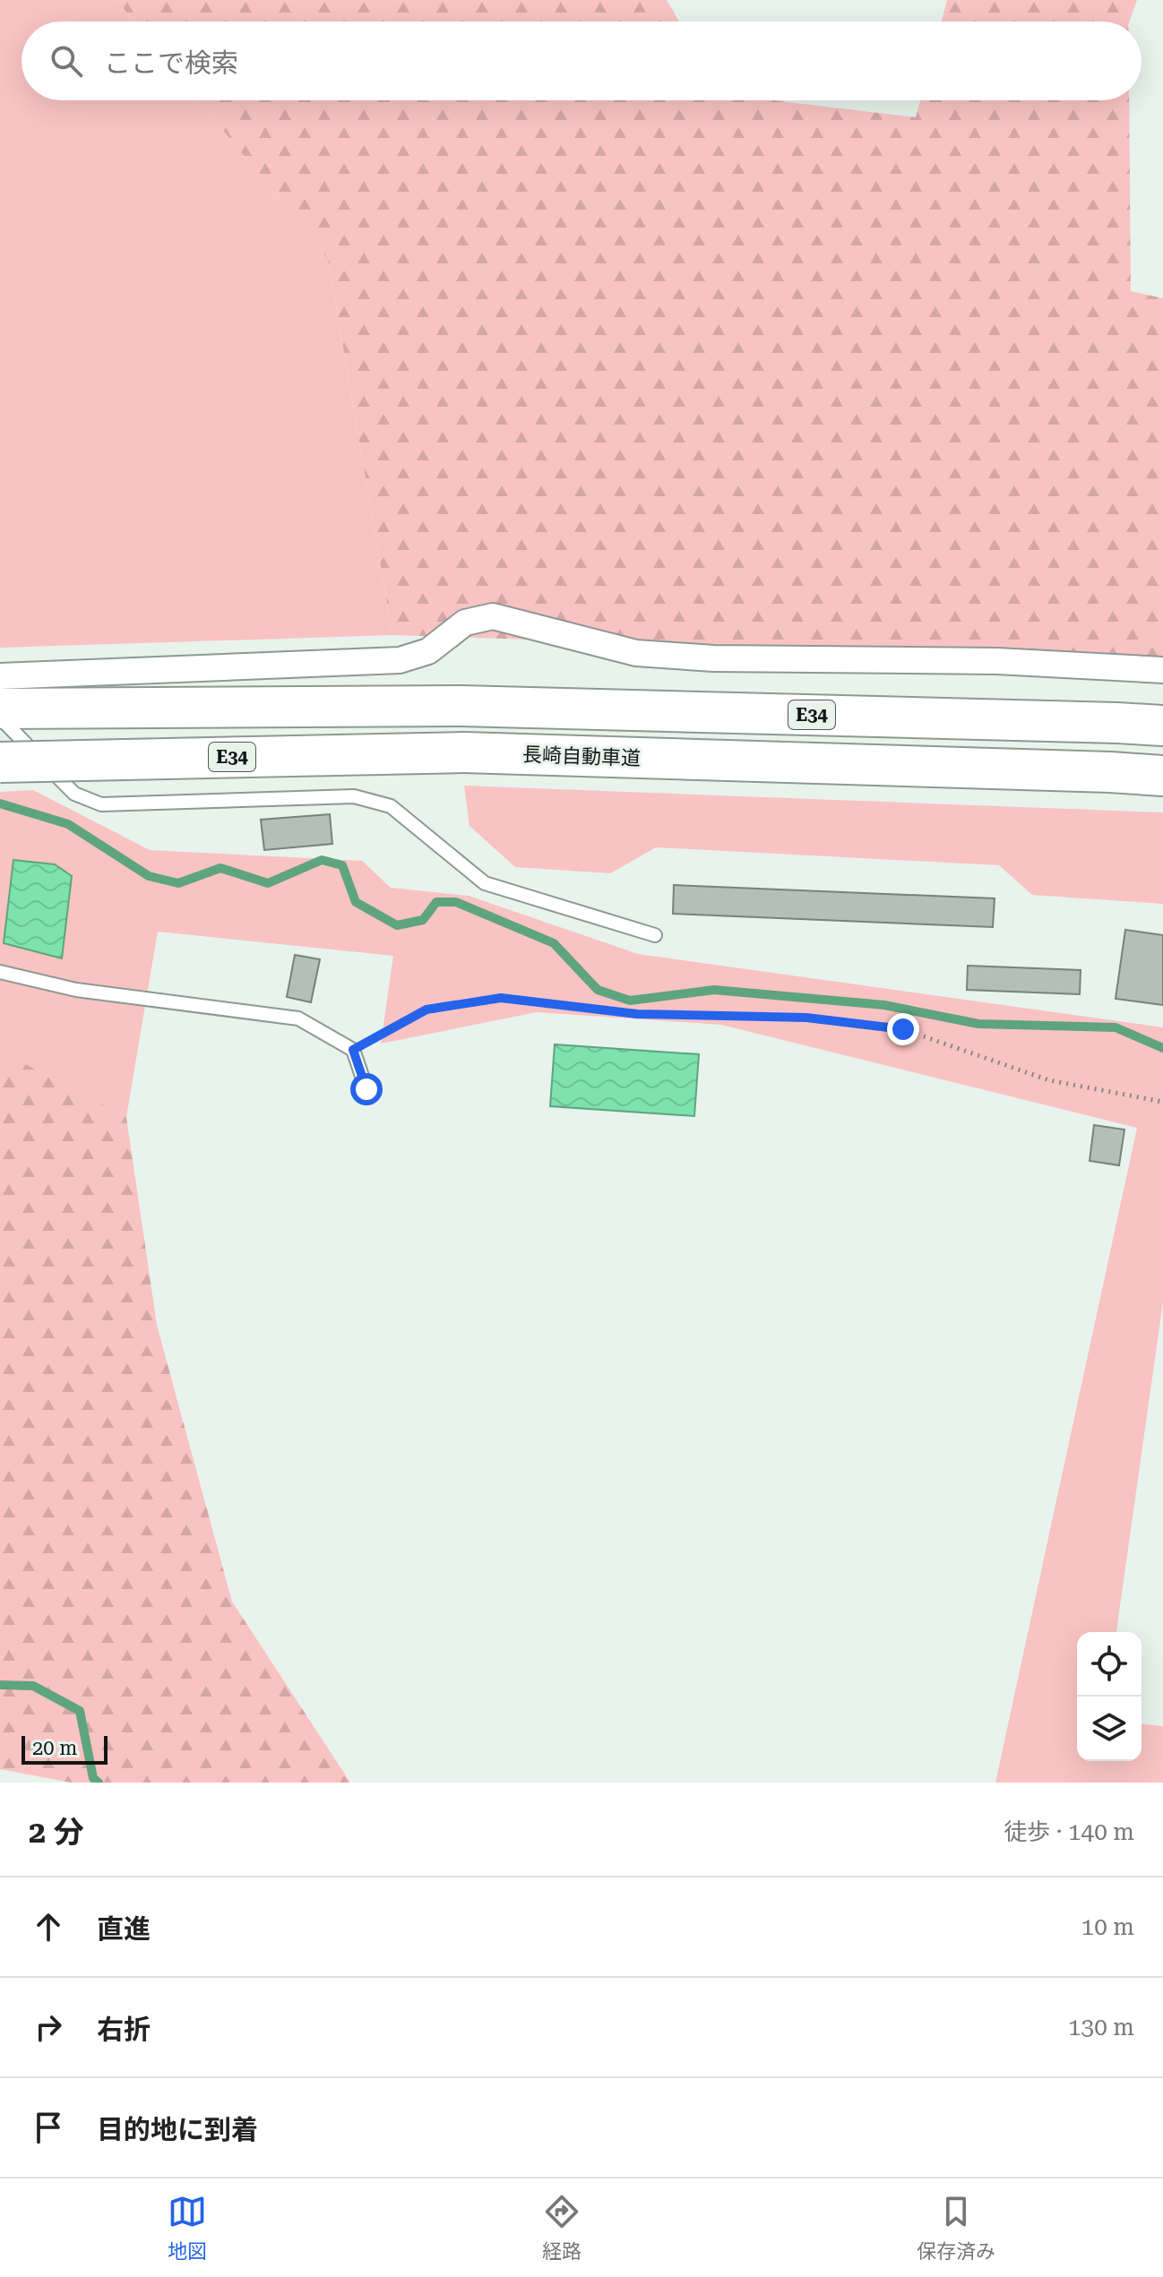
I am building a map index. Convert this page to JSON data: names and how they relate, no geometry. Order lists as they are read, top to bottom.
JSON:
{
  "streets": {
    "highway": ["E34", "長崎自動車道"]
  },
  "scale_bar": "20 m",
  "page": {
    "search": "ここで検索",
    "scale": "20 m",
    "heading": ["2 分", "徒歩 · 140 m"],
    "list": [
      ["直進", "10 m"],
      ["右折", "130 m"],
      "目的地に到着"
    ],
    "nav": ["地図", "経路", "保存済み"]
  }
}
